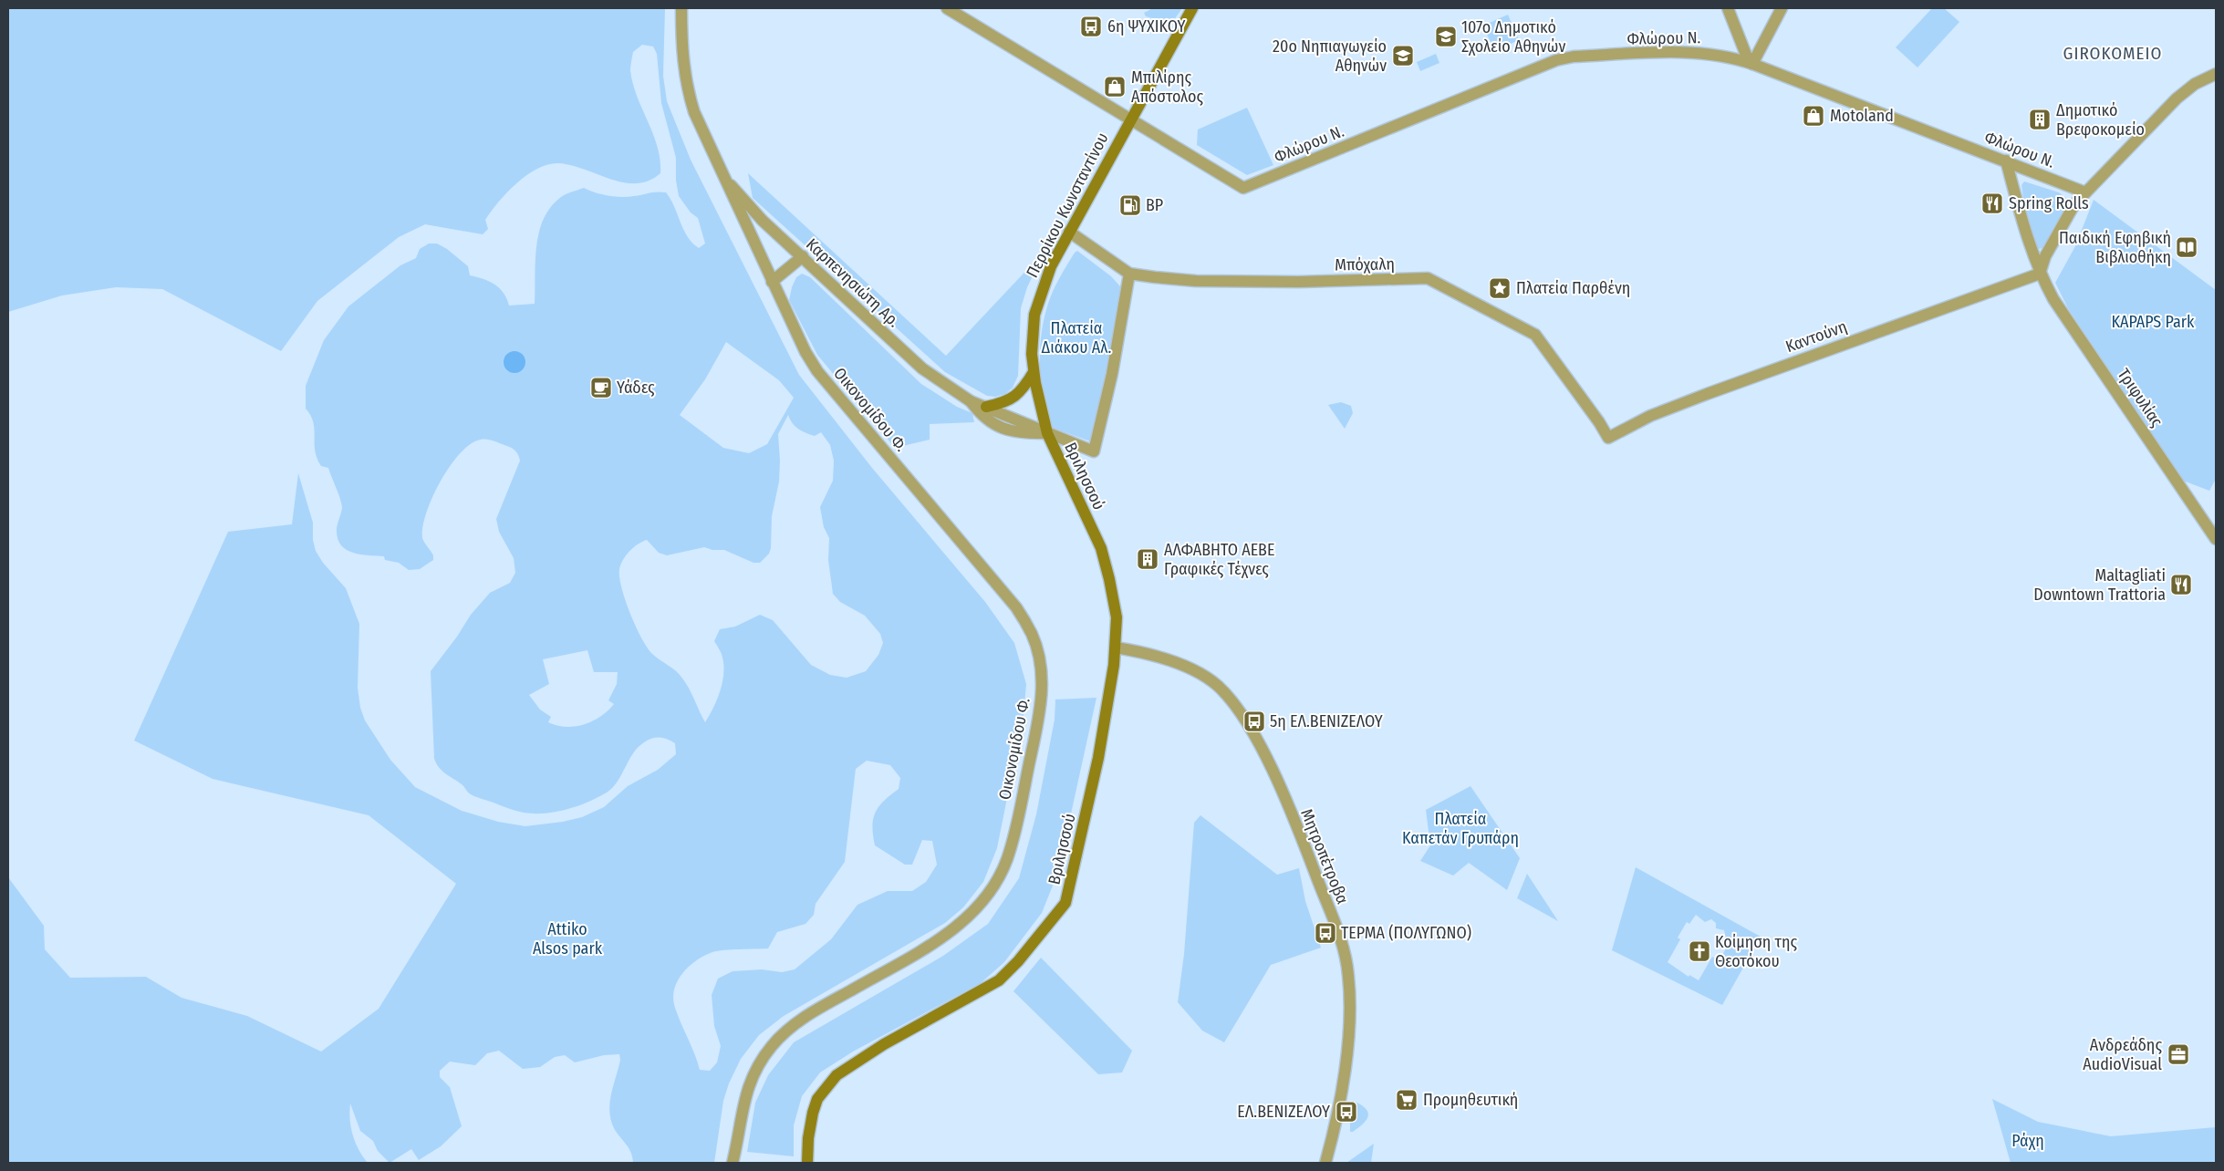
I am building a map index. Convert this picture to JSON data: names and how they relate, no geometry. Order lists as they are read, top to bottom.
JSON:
{
  "streets": {
    "main road": ["Περρίκου Κωνσταντίνου", "Βριλησσού"],
    "street": [
      "Φλώρου Ν.",
      "Μπόχαλη",
      "Καρπενησιώτη Αρ.",
      "Καντούνη",
      "Τριφυλίας",
      "Οικονομίδου Φ.",
      "Μητροπέτροβα"
    ]
  },
  "crossings": [
    ["Φλώρου Ν.", "Περρίκου Κωνσταντίνου"],
    ["Φλώρου Ν.", "Τριφυλίας"],
    ["Περρίκου Κωνσταντίνου", "Μπόχαλη"],
    ["Περρίκου Κωνσταντίνου", "Καρπενησιώτη Αρ."],
    ["Περρίκου Κωνσταντίνου", "Βριλησσού"],
    ["Μπόχαλη", "Καρπενησιώτη Αρ."],
    ["Μπόχαλη", "Καντούνη"],
    ["Καρπενησιώτη Αρ.", "Οικονομίδου Φ."],
    ["Καρπενησιώτη Αρ.", "Βριλησσού"],
    ["Καντούνη", "Τριφυλίας"],
    ["Βριλησσού", "Μητροπέτροβα"]
  ],
  "districts": ["GIROKOMEIO"],
  "parks": [
    "KAPAPS Park",
    "Πλατεία Διάκου Αλ.",
    "Πλατεία Καπετάν Γρυπάρη",
    "Attiko Alsos park",
    "Ράχη"
  ],
  "places": {
    "bus stop": [
      "6η ΨΥΧΙΚΟΥ",
      "5η ΕΛ.ΒΕΝΙΖΕΛΟΥ",
      "ΤΕΡΜΑ (ΠΟΛΥΓΩΝΟ)",
      "ΕΛ.ΒΕΝΙΖΕΛΟΥ"
    ],
    "school or university": ["107o Δημοτικό Σχολείο Αθηνών", "20ο Νηπιαγωγείο Αθηνών"],
    "shop": ["Μπιλίρης Απόστολος", "Motoland"],
    "building": ["Δημοτικό Βρεφοκομείο", "ΑΛΦΑΒΗΤΟ ΑΕΒΕ Γραφικές Τέχνες"],
    "restaurant": ["Spring Rolls", "Maltagliati Downtown Trattoria"],
    "fuel station": ["BP"],
    "library": ["Παιδική Εφηβική Βιβλιοθήκη"],
    "place": ["Πλατεία Παρθένη"],
    "cafe": ["Υάδες"],
    "church": ["Κοίμηση της Θεοτόκου"],
    "office": ["Ανδρεάδης AudioVisual"],
    "supermarket": ["Προμηθευτική"]
  }
}
